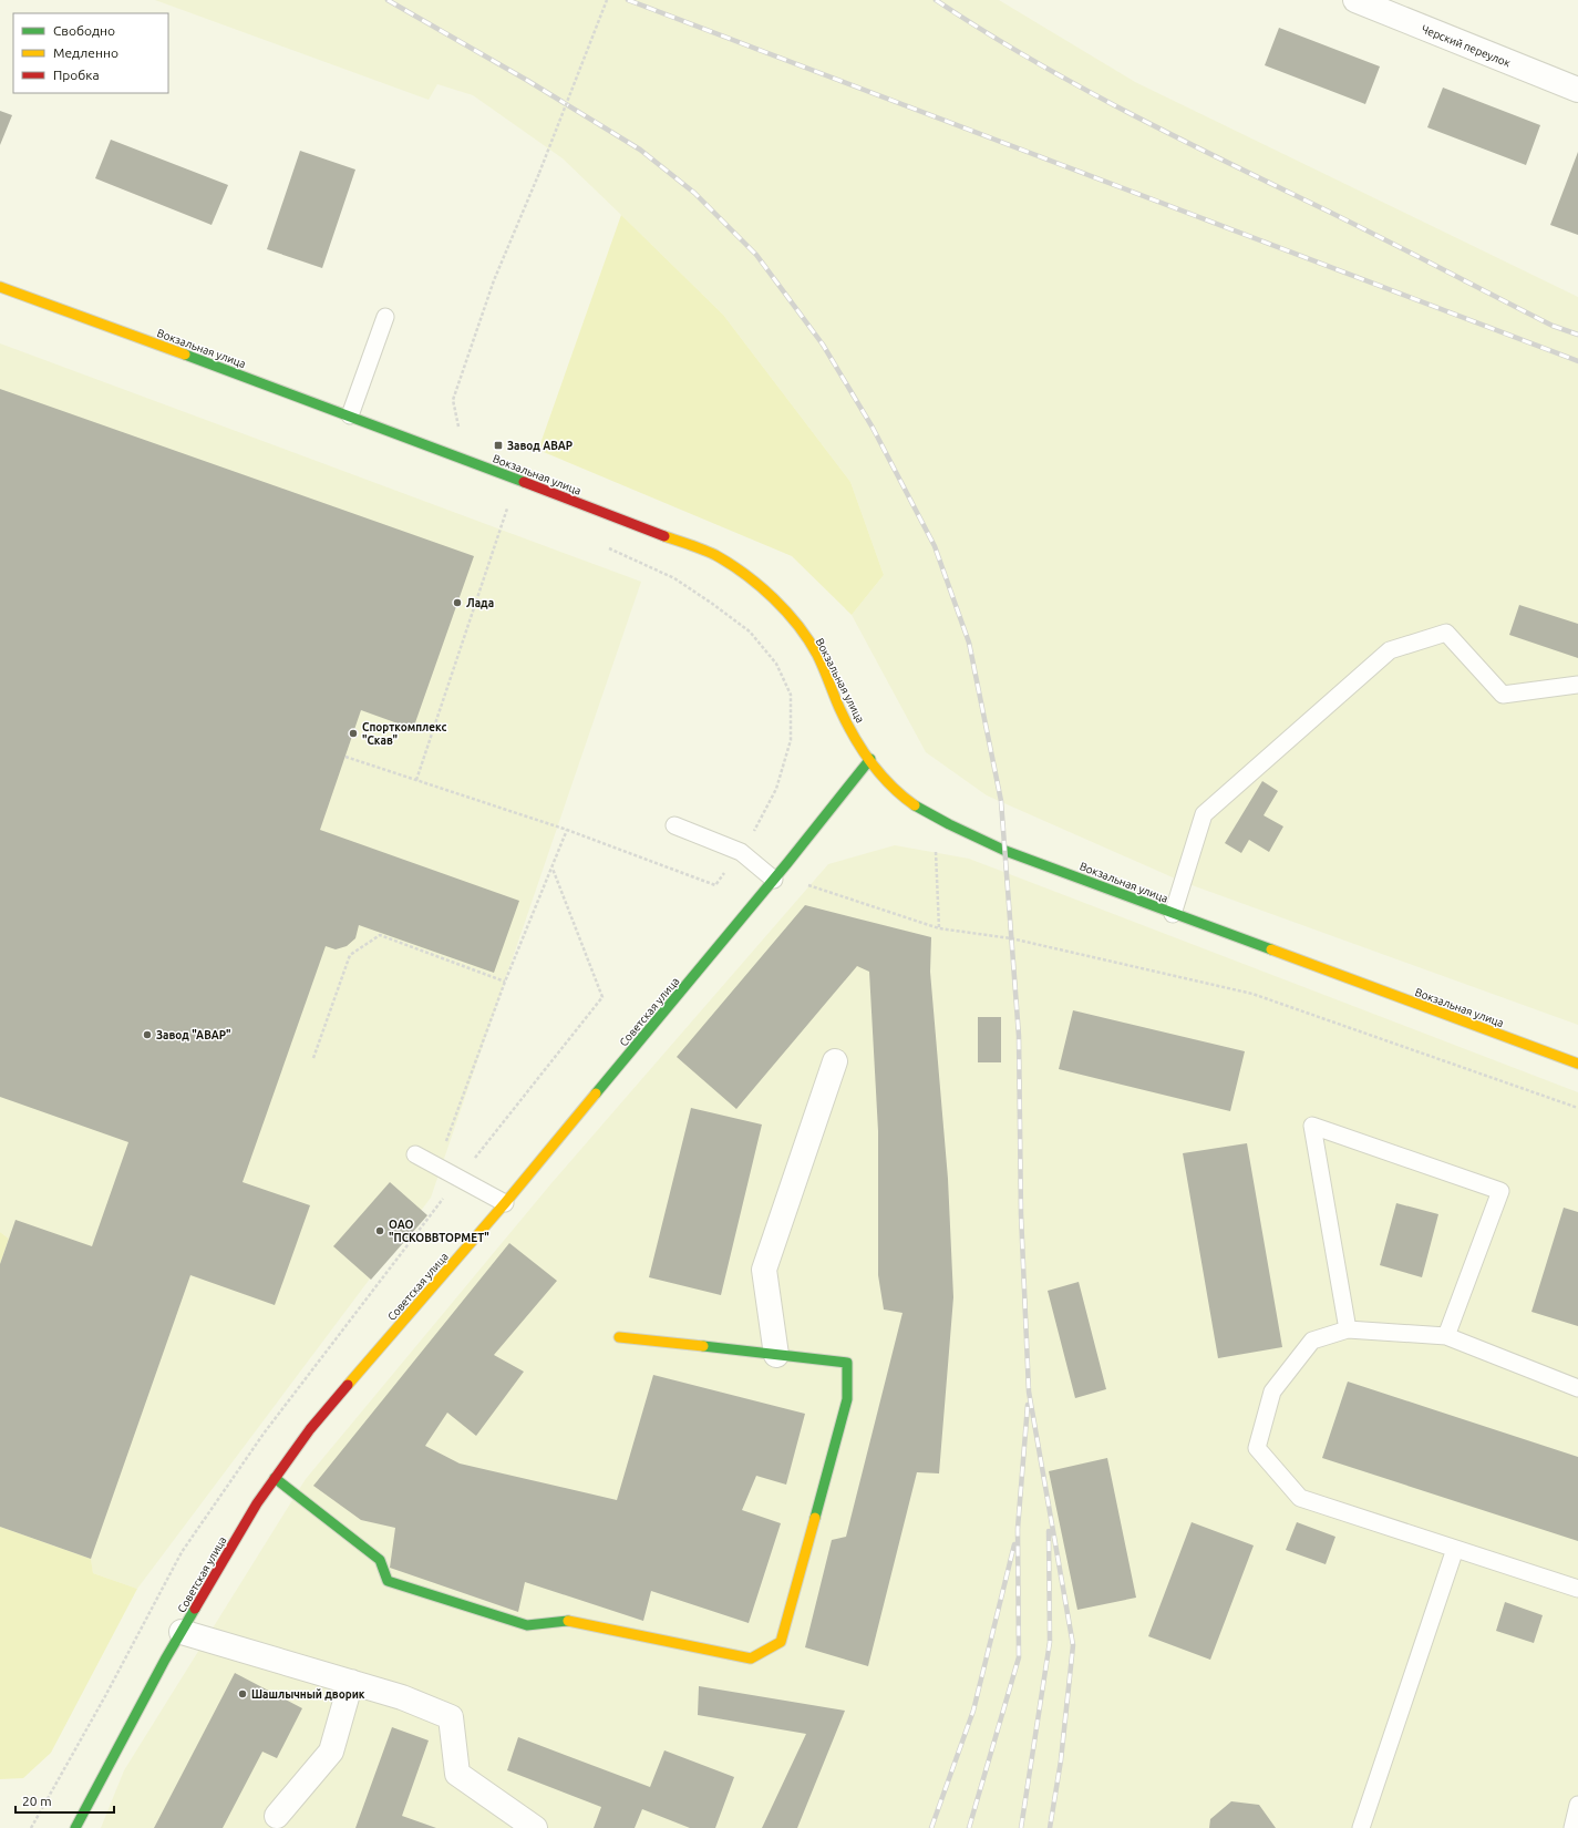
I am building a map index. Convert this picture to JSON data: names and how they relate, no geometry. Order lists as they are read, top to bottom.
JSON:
{
  "streets": {
    "street": ["Черский переулок", "Вокзальная улица", "Советская улица"]
  },
  "crossings": [
    ["Вокзальная улица", "Советская улица"]
  ],
  "places": {
    "transit": ["Завод АВАР"],
    "other": [
      "Лада",
      "Спорткомплекс \"Скав\"",
      "Завод \"АВАР\"",
      "ОАО \"ПСКОВВТОРМЕТ\"",
      "Шашлычный дворик"
    ]
  },
  "legend": ["Свободно", "Медленно", "Пробка"],
  "scale_bar": "20 m"
}
